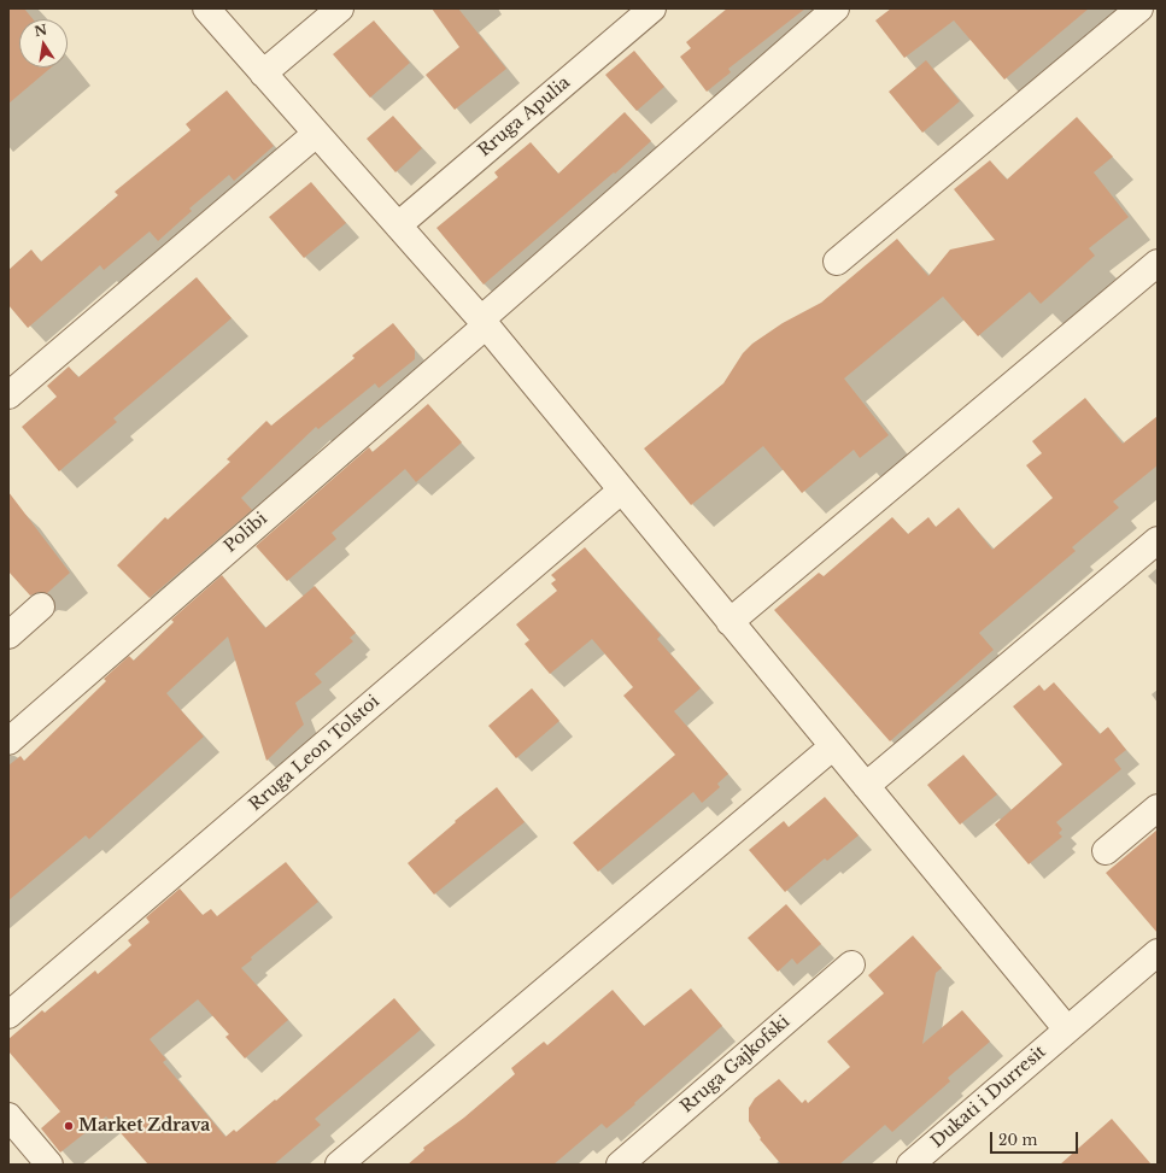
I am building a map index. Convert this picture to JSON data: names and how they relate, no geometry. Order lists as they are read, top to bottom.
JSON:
{
  "streets": {
    "street": [
      "Rruga Apulia",
      "Polibi",
      "Rruga Leon Tolstoi",
      "Rruga Gajkofski",
      "Dukati i Durresit"
    ]
  },
  "places": ["Market Zdrava"],
  "scale_bar": "20 m",
  "north": "top"
}
